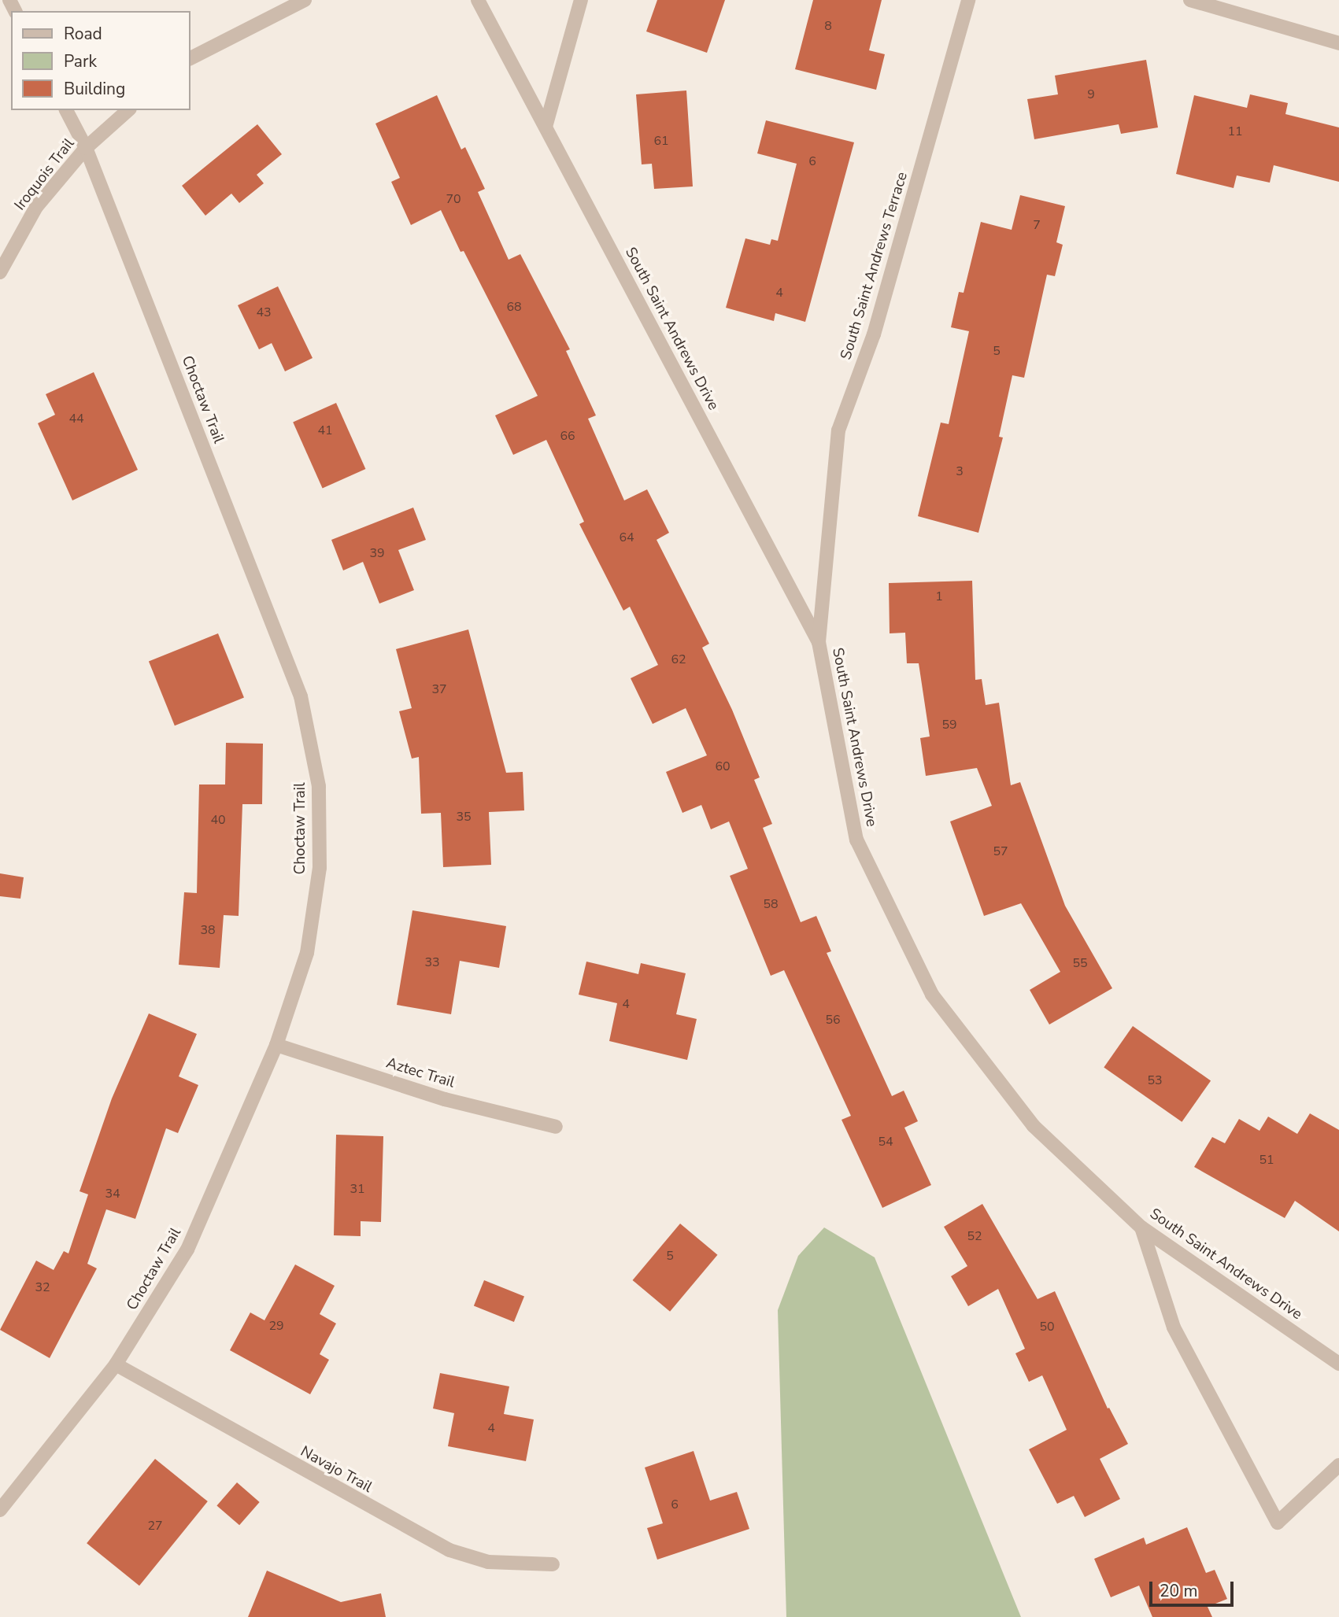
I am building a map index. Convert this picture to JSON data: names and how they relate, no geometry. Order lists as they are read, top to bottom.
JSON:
{
  "streets": {
    "street": [
      "Iroquois Trail",
      "South Saint Andrews Terrace",
      "South Saint Andrews Drive",
      "Choctaw Trail",
      "Aztec Trail",
      "Navajo Trail"
    ]
  },
  "crossings": [
    ["Iroquois Trail", "Choctaw Trail"],
    ["South Saint Andrews Terrace", "South Saint Andrews Drive"],
    ["Choctaw Trail", "Aztec Trail"],
    ["Choctaw Trail", "Navajo Trail"]
  ],
  "house_numbers": [
    "8",
    "9",
    "11",
    "61",
    "6",
    "70",
    "7",
    "4",
    "68",
    "43",
    "5",
    "44",
    "41",
    "66",
    "3",
    "64",
    "39",
    "1",
    "62",
    "37",
    "59",
    "60",
    "35",
    "40",
    "57",
    "58",
    "38",
    "33",
    "55",
    "4",
    "56",
    "53",
    "54",
    "51",
    "31",
    "34",
    "52",
    "5",
    "32",
    "29",
    "50",
    "4",
    "6",
    "27"
  ],
  "legend": ["Road", "Park", "Building"],
  "scale_bar": "20 m"
}
